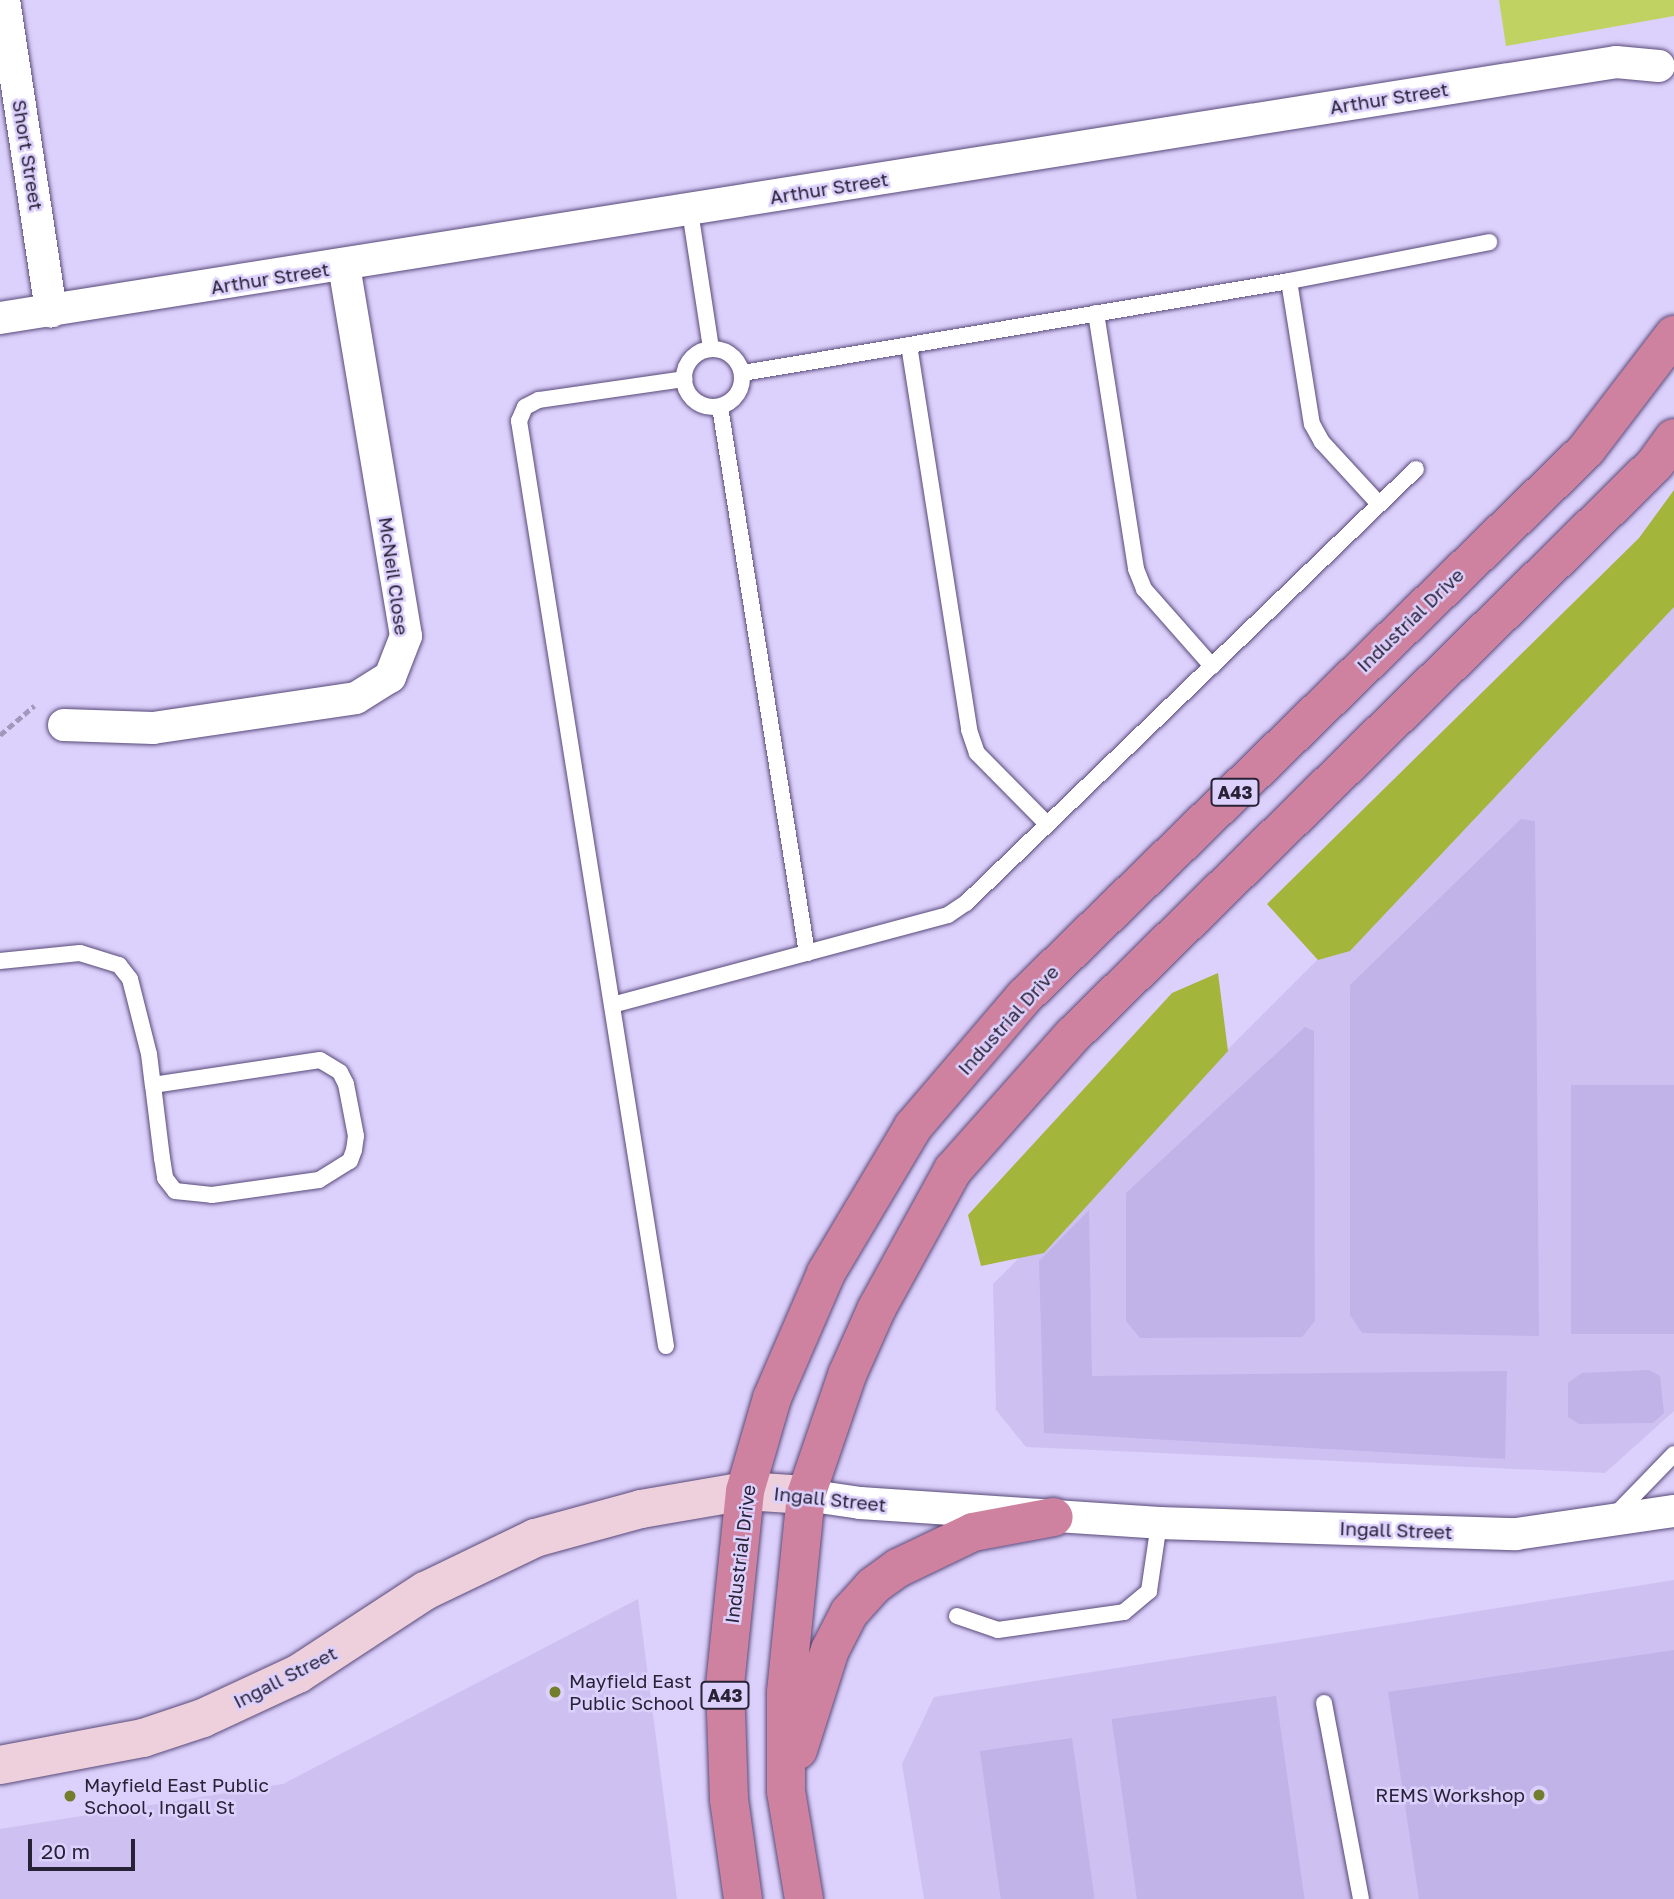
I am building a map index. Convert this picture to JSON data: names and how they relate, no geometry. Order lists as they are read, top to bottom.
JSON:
{
  "streets": {
    "highway": ["Industrial Drive", "A43"],
    "main road": ["Ingall Street"],
    "street": ["Arthur Street", "Short Street", "McNeil Close"]
  },
  "crossings": [
    ["Arthur Street", "Short Street"],
    ["Arthur Street", "McNeil Close"],
    ["Industrial Drive", "Ingall Street"]
  ],
  "places": ["Mayfield East Public School", "REMS Workshop", "Mayfield East Public School, Ingall St"],
  "scale_bar": "20 m"
}
